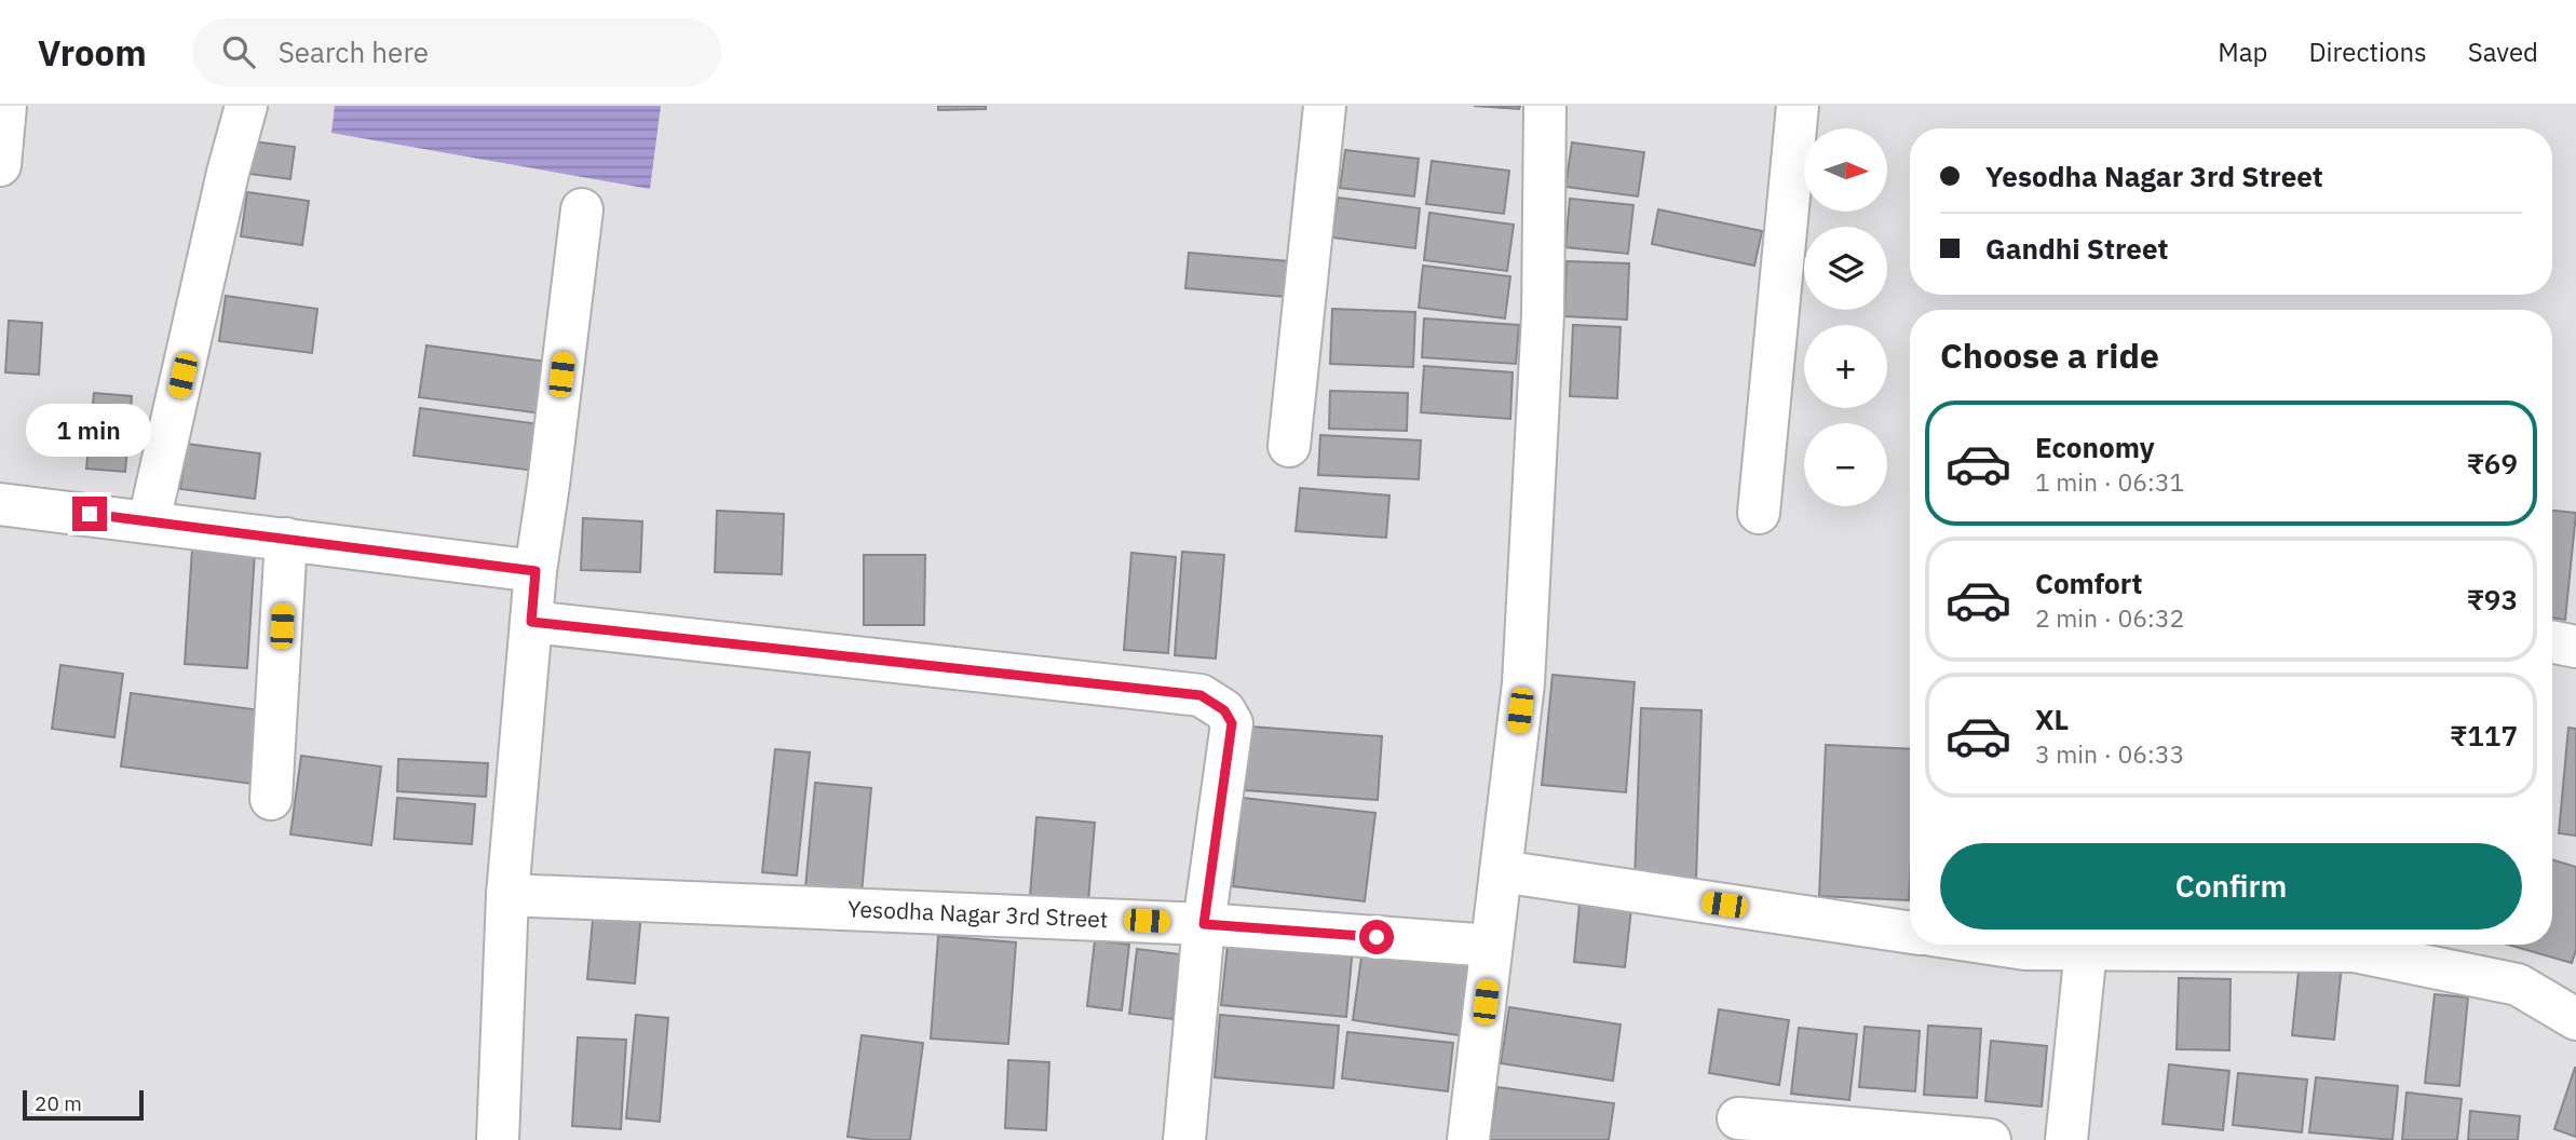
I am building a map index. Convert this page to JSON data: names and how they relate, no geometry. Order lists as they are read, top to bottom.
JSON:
{
  "streets": {
    "street": ["Yesodha Nagar 3rd Street"]
  },
  "scale_bar": "20 m",
  "north": "right",
  "page": {
    "header": "Vroom",
    "search": "Search here",
    "nav": ["Map", "Directions", "Saved"],
    "map_buttons": ["+", "−"],
    "banner": ["Yesodha Nagar 3rd Street", "Gandhi Street"],
    "heading": "Choose a ride",
    "list": [
      {
        "name": "Economy",
        "note": "1 min · 06:31",
        "value": "₹69"
      },
      {
        "name": "Comfort",
        "note": "2 min · 06:32",
        "value": "₹93"
      },
      {
        "name": "XL",
        "note": "3 min · 06:33",
        "value": "₹117"
      }
    ],
    "bubble": "1 min",
    "buttons": "Confirm",
    "scale": "20 m"
  }
}
